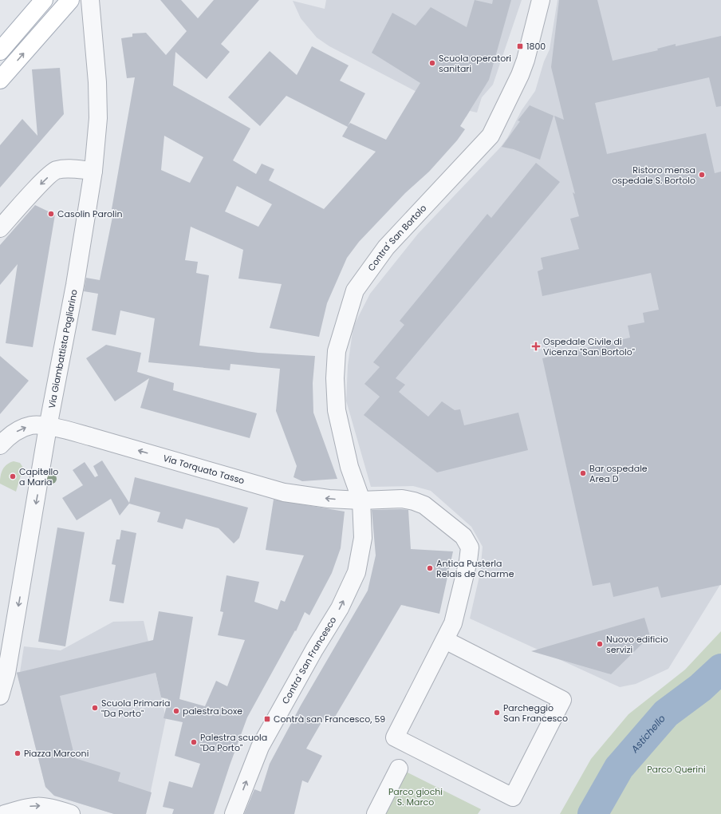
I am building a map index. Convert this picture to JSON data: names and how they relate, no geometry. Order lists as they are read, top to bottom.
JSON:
{
  "streets": {
    "street": [
      "Contra' San Bortolo",
      "Via Giambattista Pagliarino",
      "Via Torquato Tasso",
      "Contra' San Francesco"
    ]
  },
  "crossings": [
    ["Contra' San Bortolo", "Via Torquato Tasso"],
    ["Contra' San Bortolo", "Contra' San Francesco"],
    ["Via Giambattista Pagliarino", "Via Torquato Tasso"],
    ["Via Torquato Tasso", "Contra' San Francesco"]
  ],
  "one_way": ["Via Giambattista Pagliarino", "Contra' San Francesco"],
  "water": ["Astichello"],
  "parks": ["Parco Querini", "Parco giochi S. Marco"],
  "places": {
    "transit": ["1800", "Contrà san Francesco, 59"],
    "other": [
      "Scuola operatori sanitari",
      "Ristoro mensa ospedale S. Bortolo",
      "Casolin Parolin",
      "Bar ospedale Area D",
      "Capitello a Maria",
      "Antica Pusterla Relais de Charme",
      "Nuovo edificio servizi",
      "Scuola Primaria \"Da Porto\"",
      "palestra boxe",
      "Parcheggio San Francesco",
      "Palestra scuola \"Da Porto\"",
      "Piazza Marconi"
    ],
    "health": ["Ospedale Civile di Vicenza \"San Bortolo\""]
  }
}
